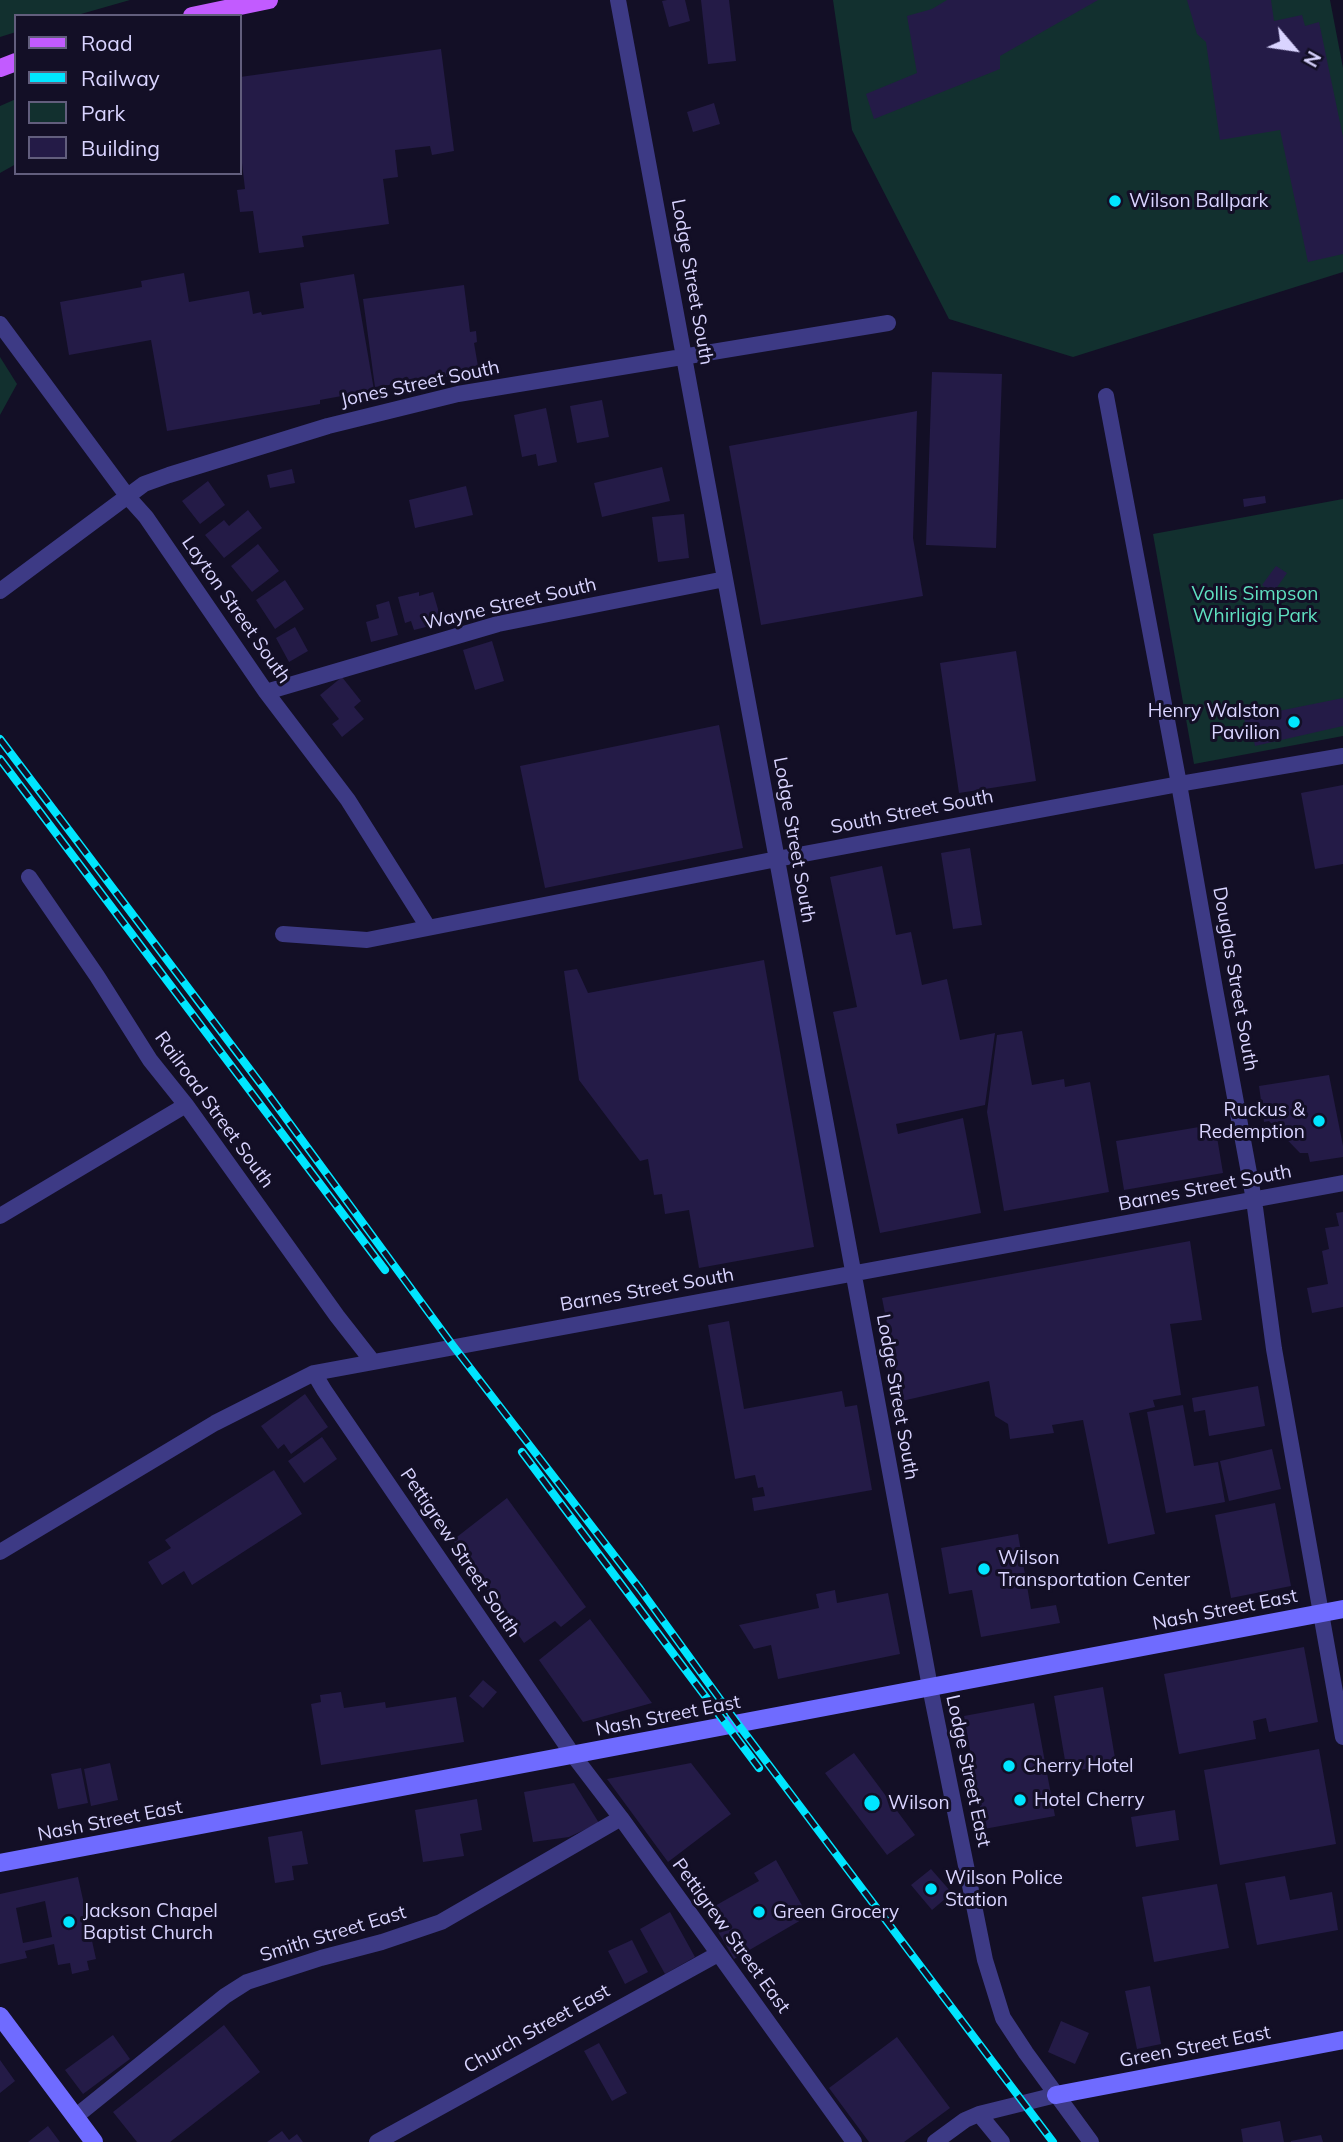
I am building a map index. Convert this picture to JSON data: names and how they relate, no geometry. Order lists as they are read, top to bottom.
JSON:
{
  "streets": {
    "main road": ["Nash Street East", "Green Street East"],
    "street": [
      "Lodge Street South",
      "Jones Street South",
      "Wayne Street South",
      "Layton Street South",
      "South Street South",
      "Douglas Street South",
      "Railroad Street South",
      "Barnes Street South",
      "Pettigrew Street South",
      "Lodge Street East",
      "Smith Street East",
      "Pettigrew Street East",
      "Church Street East"
    ]
  },
  "crossings": [
    ["Lodge Street South", "Jones Street South"],
    ["Lodge Street South", "Wayne Street South"],
    ["Lodge Street South", "South Street South"],
    ["Lodge Street South", "Barnes Street South"],
    ["Lodge Street South", "Nash Street East"],
    ["Lodge Street South", "Lodge Street East"],
    ["Jones Street South", "Layton Street South"],
    ["Wayne Street South", "Layton Street South"],
    ["Layton Street South", "South Street South"],
    ["South Street South", "Douglas Street South"],
    ["Douglas Street South", "Barnes Street South"],
    ["Douglas Street South", "Nash Street East"],
    ["Railroad Street South", "Barnes Street South"],
    ["Barnes Street South", "Pettigrew Street South"],
    ["Pettigrew Street South", "Nash Street East"],
    ["Pettigrew Street South", "Pettigrew Street East"],
    ["Nash Street East", "Lodge Street East"],
    ["Nash Street East", "Pettigrew Street East"],
    ["Lodge Street East", "Green Street East"],
    ["Smith Street East", "Pettigrew Street East"],
    ["Pettigrew Street East", "Church Street East"]
  ],
  "parks": ["Vollis Simpson Whirligig Park"],
  "places": [
    "Wilson Ballpark",
    "Henry Walston Pavilion",
    "Ruckus & Redemption",
    "Wilson Transportation Center",
    "Cherry Hotel",
    "Hotel Cherry",
    "Wilson",
    "Wilson Police Station",
    "Green Grocery",
    "Jackson Chapel Baptist Church"
  ],
  "legend": [
    "Road",
    "Railway",
    "Park",
    "Building"
  ],
  "north": "bottom right"
}
